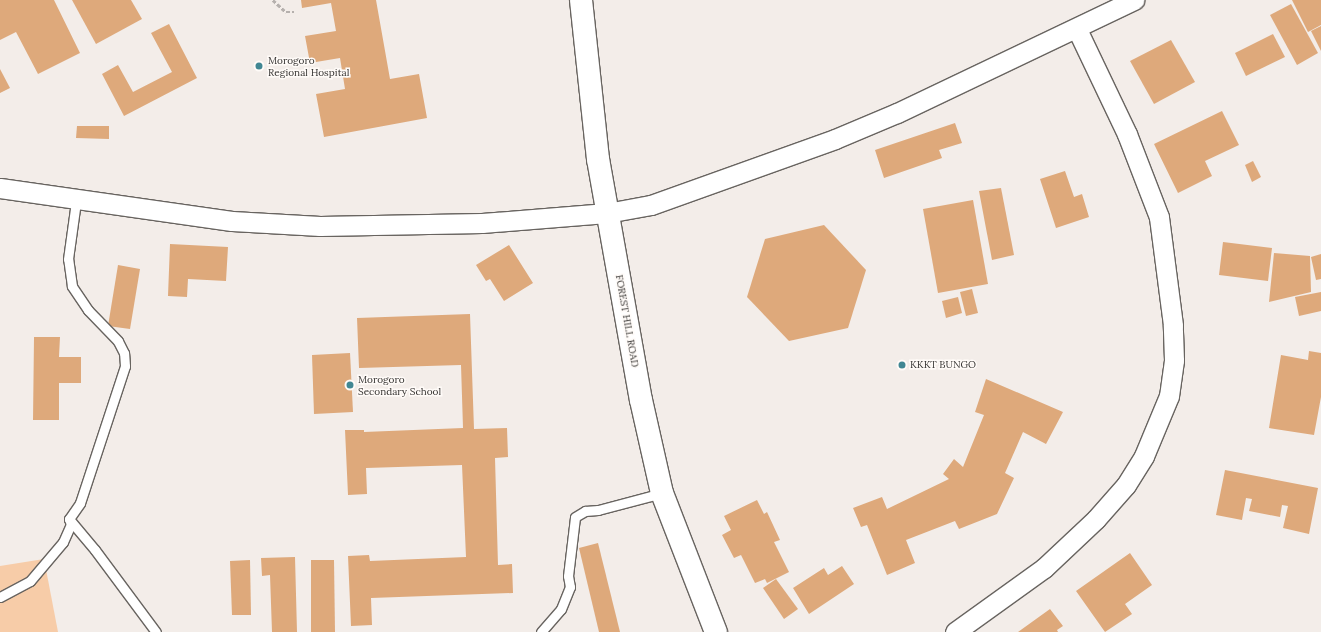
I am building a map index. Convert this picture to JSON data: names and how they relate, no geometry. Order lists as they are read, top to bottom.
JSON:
{
  "streets": {
    "street": ["FOREST HILL ROAD"]
  },
  "places": ["Morogoro Regional Hospital", "KKKT BUNGO", "Morogoro Secondary School"]
}
